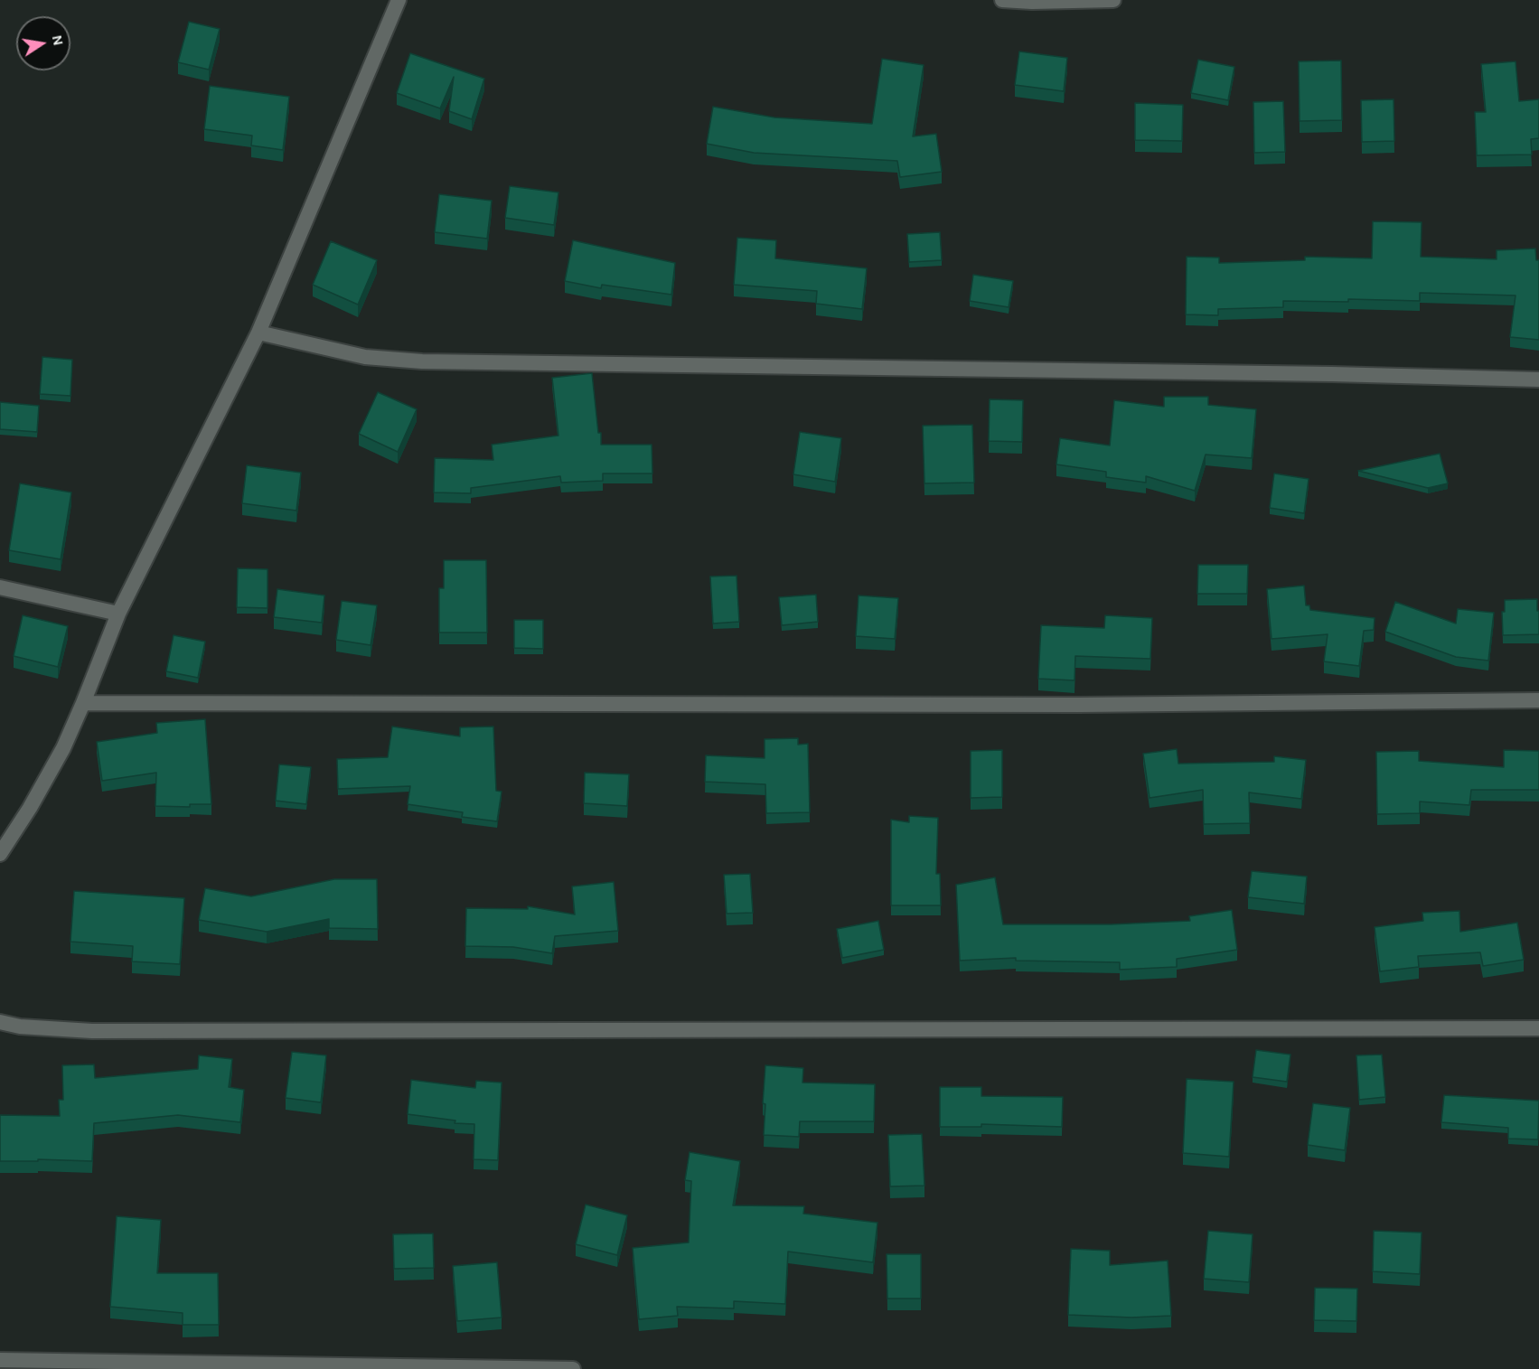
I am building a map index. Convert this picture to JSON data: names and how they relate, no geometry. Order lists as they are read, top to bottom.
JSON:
{
  "north": "right"
}
